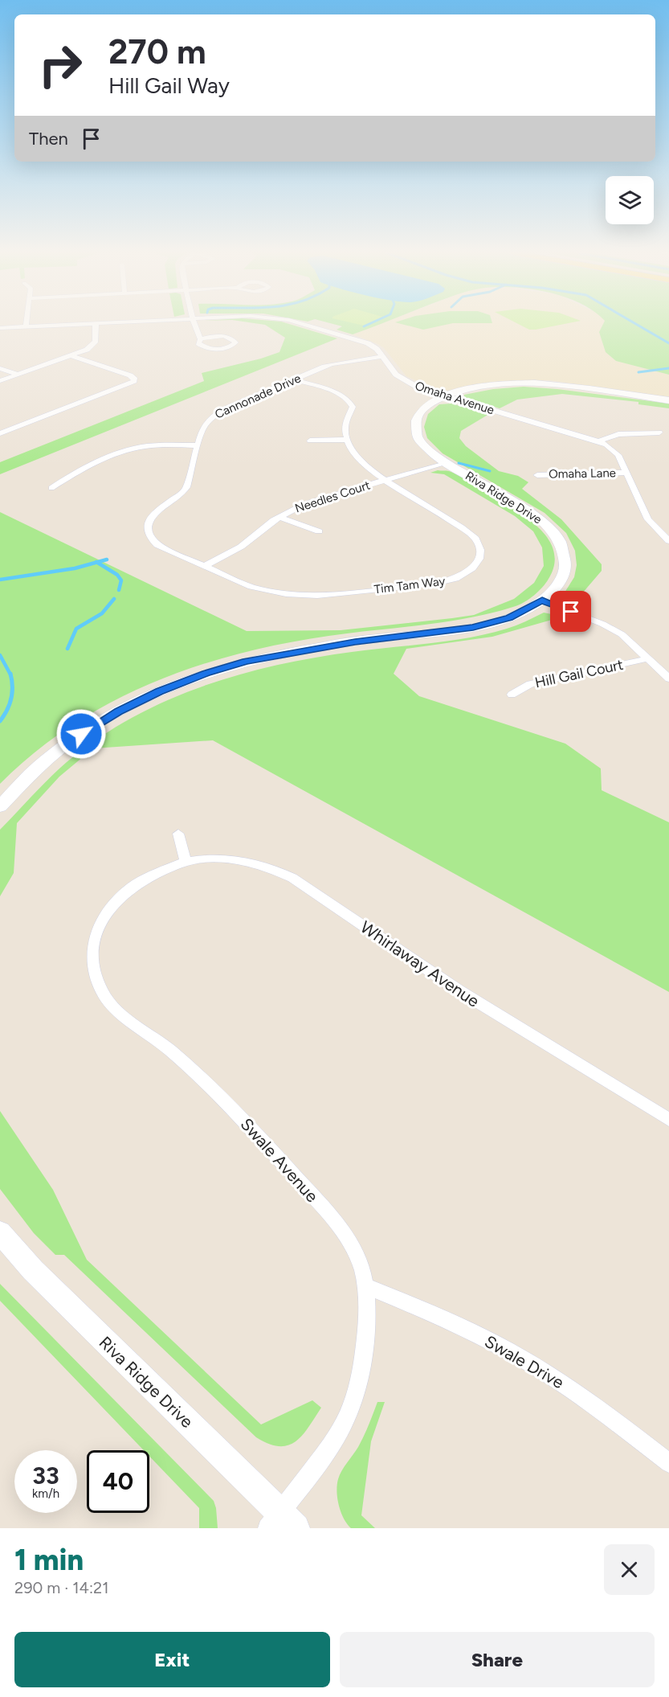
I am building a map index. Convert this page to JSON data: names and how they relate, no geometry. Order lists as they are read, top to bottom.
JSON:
{
  "streets": {
    "street": [
      "Cannonade Drive",
      "Omaha Avenue",
      "Omaha Lane",
      "Needles Court",
      "Riva Ridge Drive",
      "Tim Tam Way",
      "Hill Gail Court",
      "Whirlaway Avenue",
      "Swale Avenue",
      "Swale Drive"
    ]
  },
  "crossings": [
    ["Cannonade Drive", "Omaha Avenue"],
    ["Cannonade Drive", "Tim Tam Way"],
    ["Omaha Avenue", "Omaha Lane"],
    ["Omaha Avenue", "Riva Ridge Drive"],
    ["Needles Court", "Riva Ridge Drive"],
    ["Needles Court", "Tim Tam Way"],
    ["Riva Ridge Drive", "Swale Avenue"],
    ["Whirlaway Avenue", "Swale Avenue"],
    ["Swale Avenue", "Swale Drive"]
  ],
  "page": {
    "turn": ["270 m", "Hill Gail Way"],
    "then": "Then",
    "speed": "33 km/h",
    "limit": "40",
    "heading": ["1 min", "290 m · 14:21"],
    "buttons": ["Exit", "Share"]
  }
}
